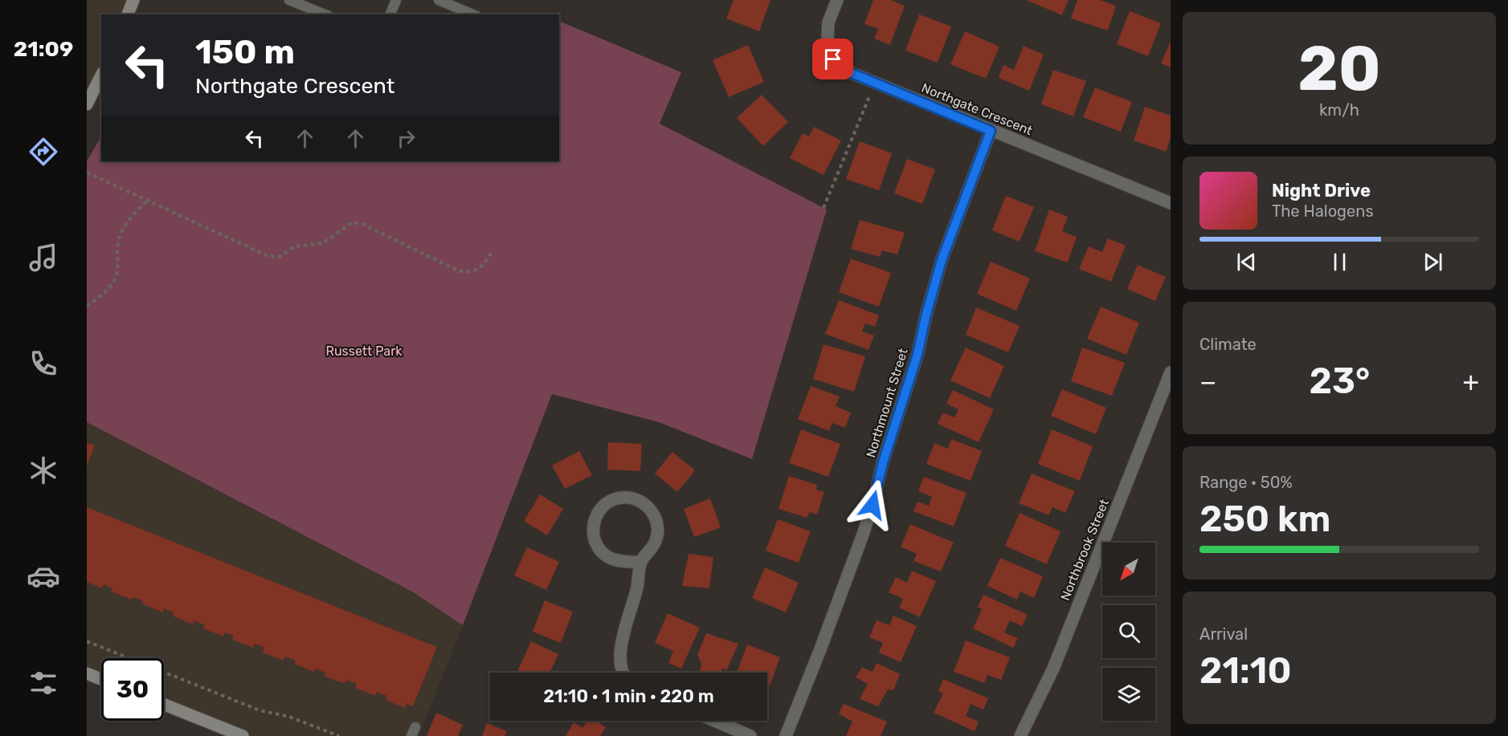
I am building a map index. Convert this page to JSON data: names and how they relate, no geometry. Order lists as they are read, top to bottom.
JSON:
{
  "streets": {
    "street": ["Northgate Crescent", "Northmount Street", "Northbrook Street"]
  },
  "crossings": [
    ["Northgate Crescent", "Northmount Street"]
  ],
  "parks": ["Russett Park"],
  "north": "bottom left",
  "page": {
    "tabs": "21:09",
    "tile": [
      ["20", "km/h"],
      "Climate",
      ["Range · 50%", "250 km"],
      ["Arrival", "21:10"]
    ],
    "turn": ["150 m", "Northgate Crescent"],
    "song": ["Night Drive", "The Halogens"],
    "heat": ["−", "23°", "+"],
    "limit": "30",
    "trip": "21:10 · 1 min · 220 m"
  }
}
